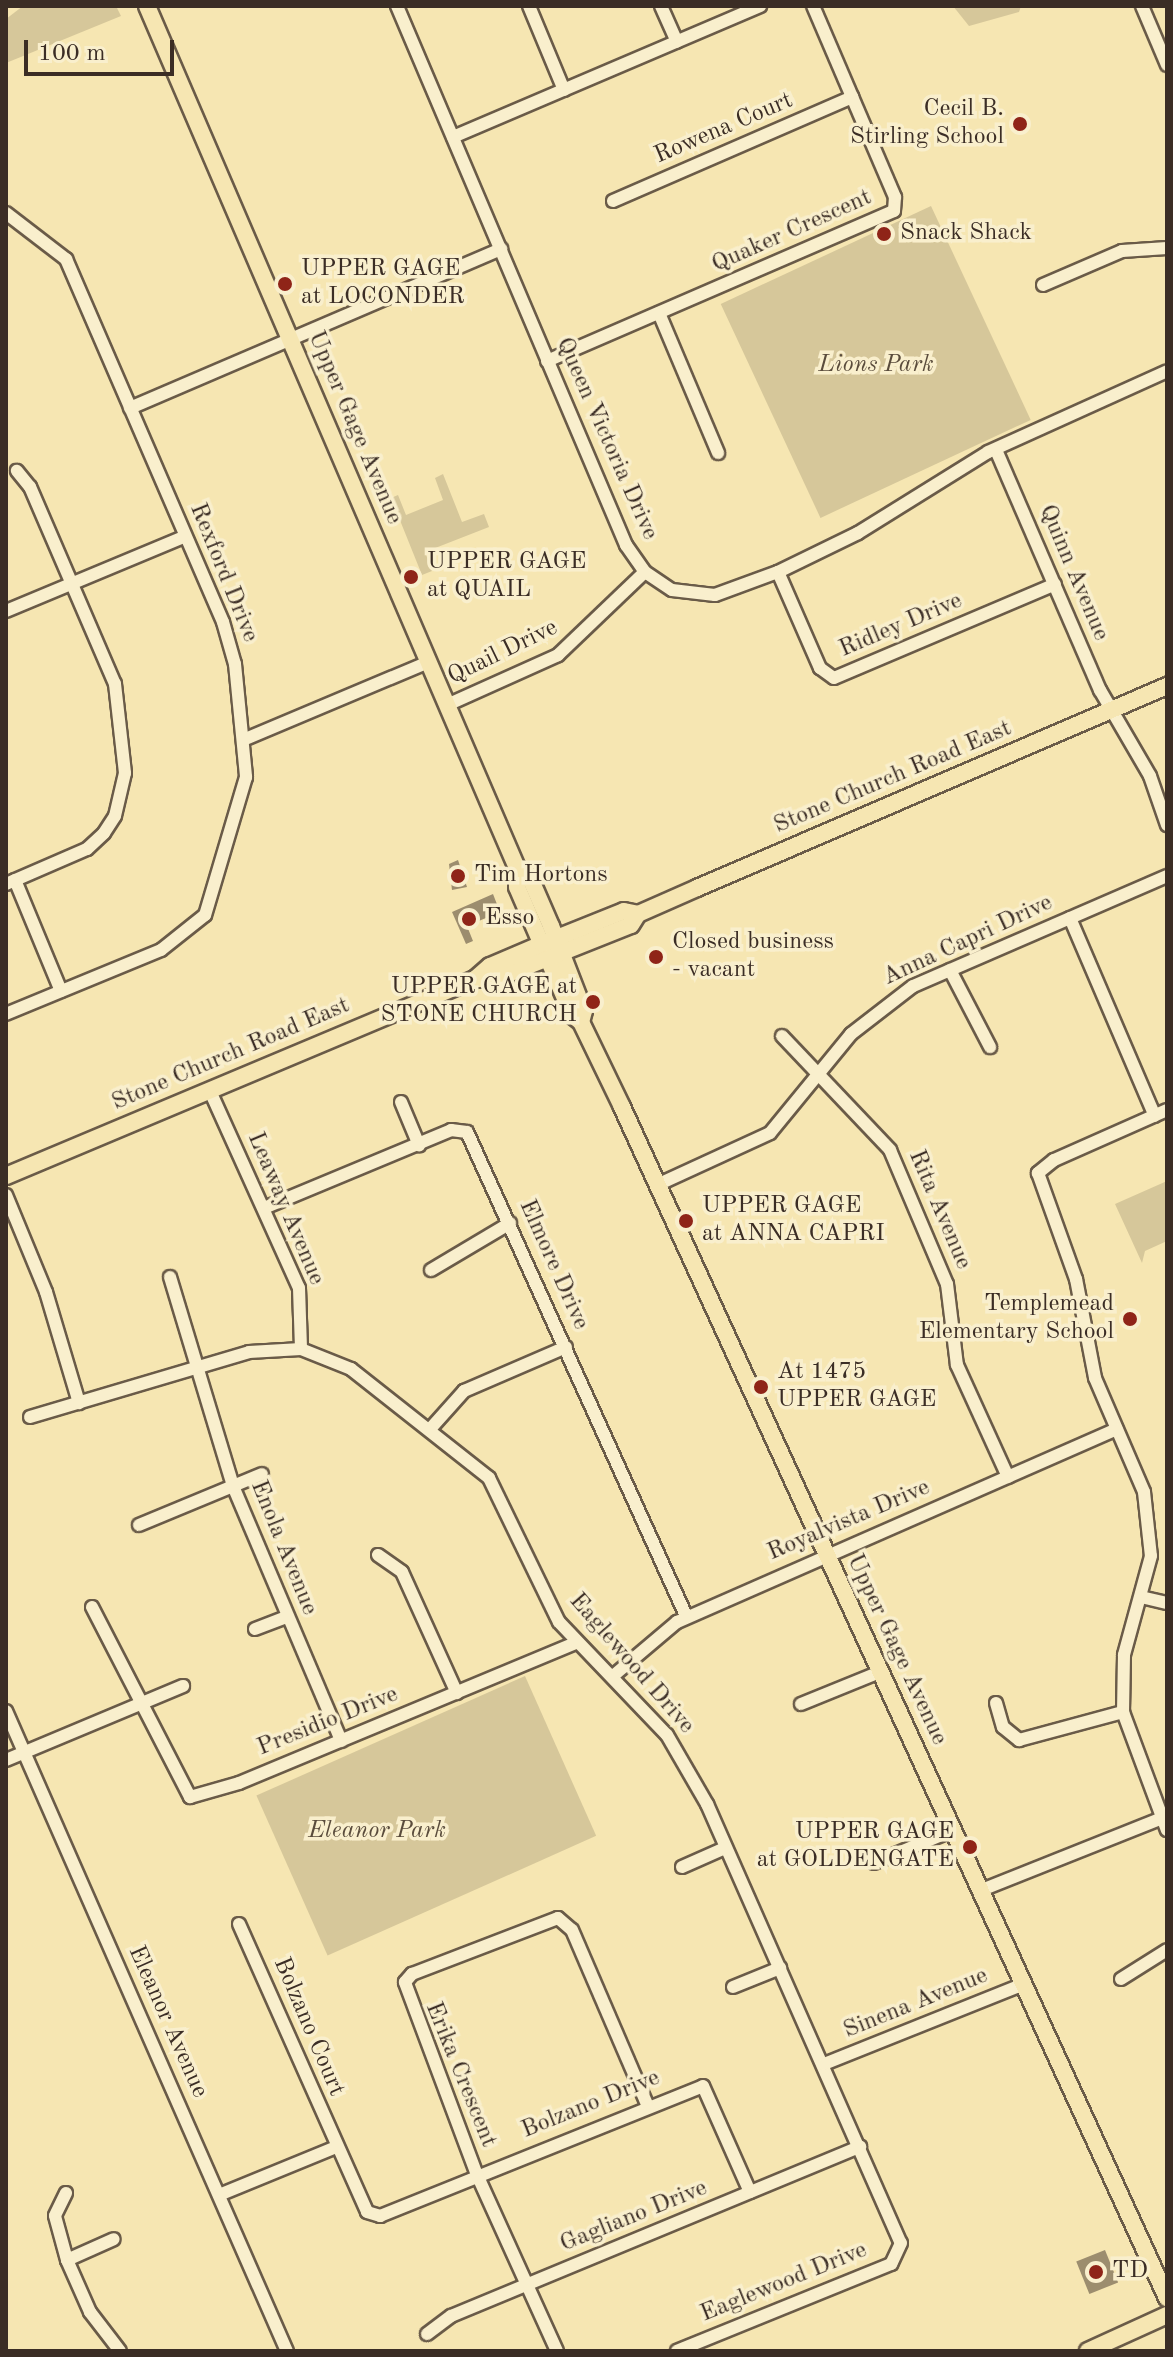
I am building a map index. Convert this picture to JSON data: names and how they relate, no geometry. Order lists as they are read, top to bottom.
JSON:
{
  "streets": {
    "main road": ["Upper Gage Avenue", "Stone Church Road East"],
    "street": [
      "Rowena Court",
      "Quaker Crescent",
      "Queen Victoria Drive",
      "Rexford Drive",
      "Quinn Avenue",
      "Ridley Drive",
      "Quail Drive",
      "Anna Capri Drive",
      "Leaway Avenue",
      "Rita Avenue",
      "Elmore Drive",
      "Royalvista Drive",
      "Enola Avenue",
      "Eaglewood Drive",
      "Presidio Drive",
      "Sinena Avenue",
      "Eleanor Avenue",
      "Bolzano Court",
      "Erika Crescent",
      "Bolzano Drive",
      "Gagliano Drive"
    ]
  },
  "crossings": [
    ["Rowena Court", "Quaker Crescent"],
    ["Quaker Crescent", "Queen Victoria Drive"],
    ["Upper Gage Avenue", "Quail Drive"],
    ["Upper Gage Avenue", "Stone Church Road East"],
    ["Upper Gage Avenue", "Anna Capri Drive"],
    ["Upper Gage Avenue", "Royalvista Drive"],
    ["Upper Gage Avenue", "Sinena Avenue"],
    ["Queen Victoria Drive", "Quinn Avenue"],
    ["Queen Victoria Drive", "Ridley Drive"],
    ["Queen Victoria Drive", "Quail Drive"],
    ["Quinn Avenue", "Ridley Drive"],
    ["Quinn Avenue", "Stone Church Road East"],
    ["Stone Church Road East", "Leaway Avenue"],
    ["Anna Capri Drive", "Rita Avenue"],
    ["Leaway Avenue", "Elmore Drive"],
    ["Leaway Avenue", "Eaglewood Drive"],
    ["Rita Avenue", "Royalvista Drive"],
    ["Elmore Drive", "Royalvista Drive"],
    ["Royalvista Drive", "Eaglewood Drive"],
    ["Enola Avenue", "Eaglewood Drive"],
    ["Enola Avenue", "Presidio Drive"],
    ["Eaglewood Drive", "Presidio Drive"],
    ["Eaglewood Drive", "Sinena Avenue"],
    ["Eaglewood Drive", "Gagliano Drive"],
    ["Bolzano Court", "Bolzano Drive"],
    ["Erika Crescent", "Bolzano Drive"],
    ["Bolzano Drive", "Gagliano Drive"]
  ],
  "parks": ["Lions Park", "Eleanor Park"],
  "places": [
    "Cecil B. Stirling School",
    "Snack Shack",
    "UPPER GAGE at LOCONDER",
    "UPPER GAGE at QUAIL",
    "Tim Hortons",
    "Esso",
    "Closed business - vacant",
    "UPPER GAGE at STONE CHURCH",
    "UPPER GAGE at ANNA CAPRI",
    "Templemead Elementary School",
    "At 1475 UPPER GAGE",
    "UPPER GAGE at GOLDENGATE",
    "TD"
  ],
  "scale_bar": "100 m"
}
